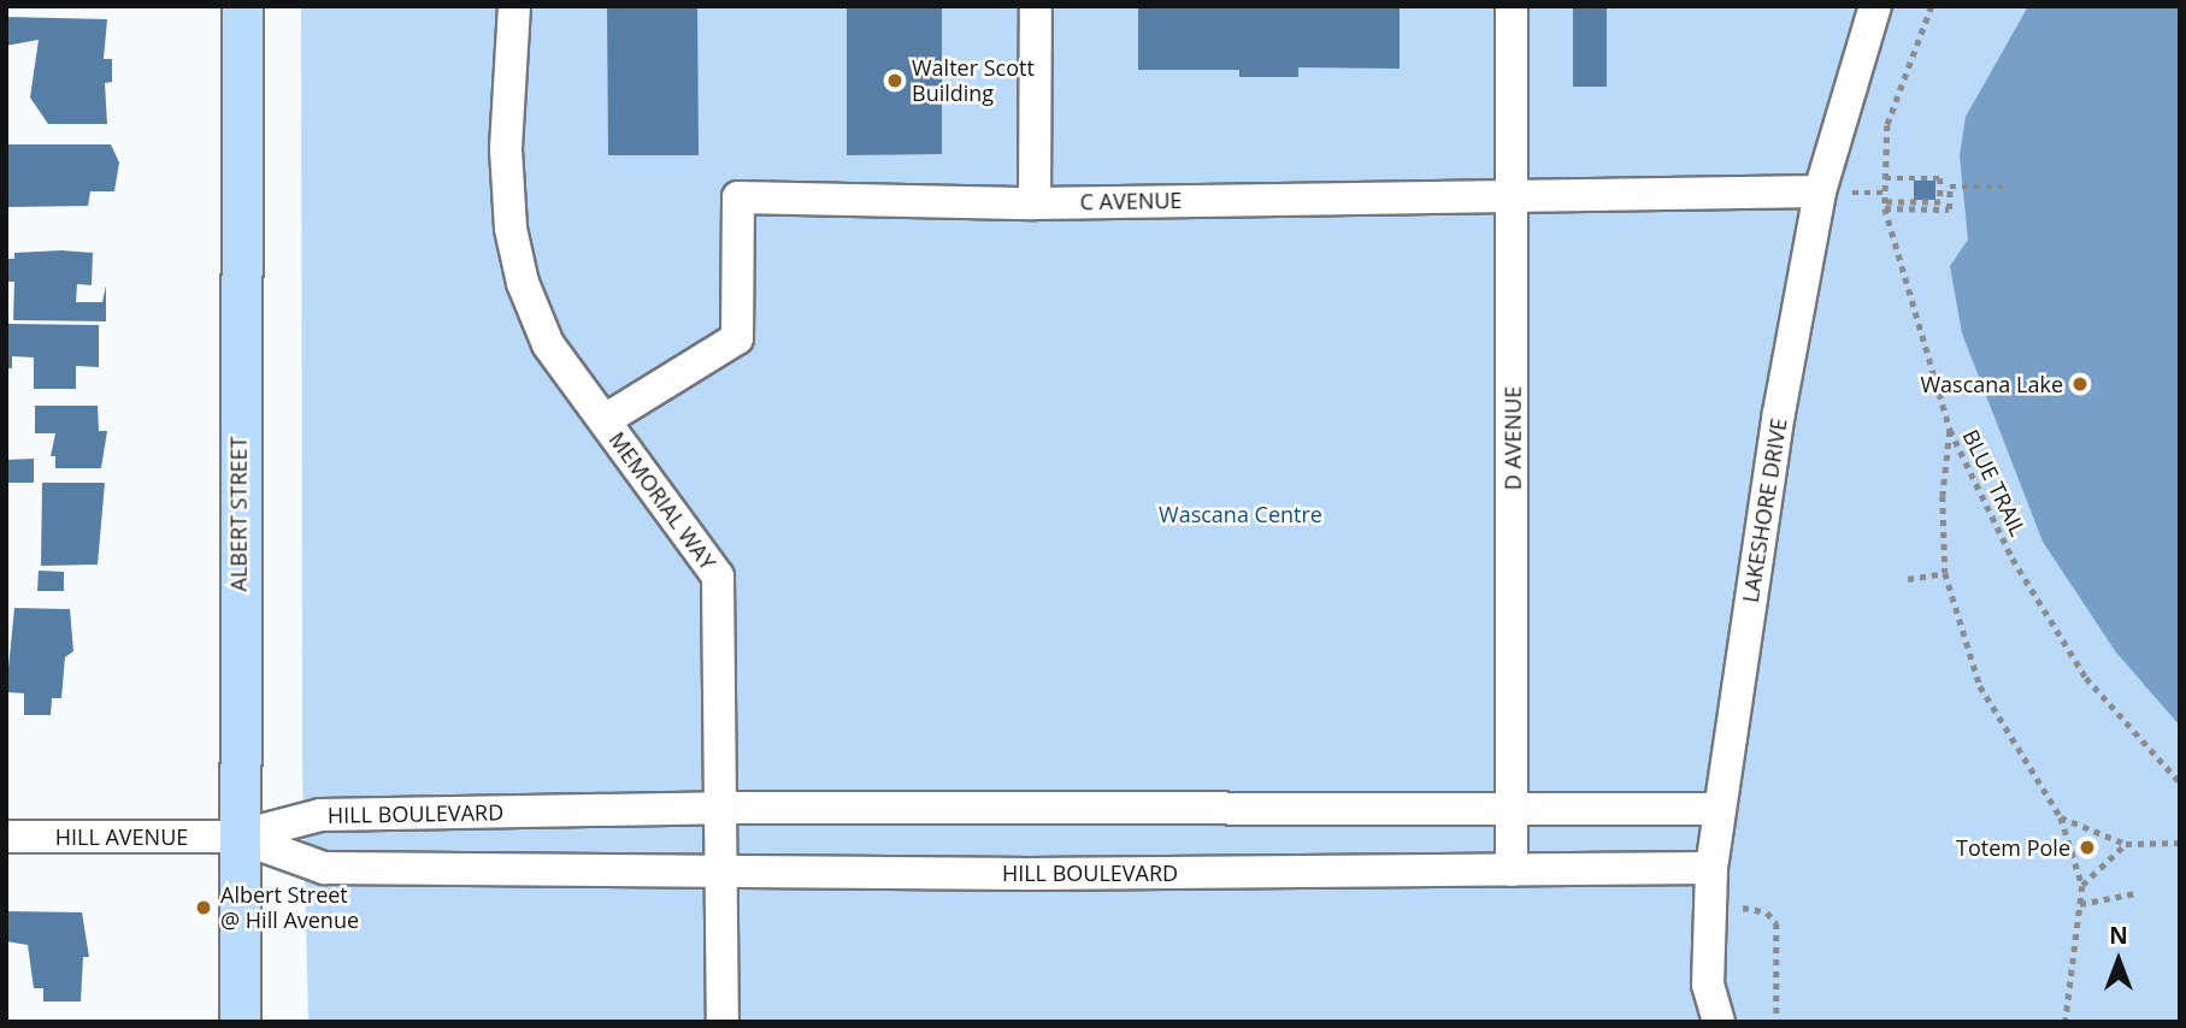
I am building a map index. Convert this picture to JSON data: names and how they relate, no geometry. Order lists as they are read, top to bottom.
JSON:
{
  "streets": {
    "main road": ["ALBERT STREET"],
    "street": [
      "C AVENUE",
      "D AVENUE",
      "MEMORIAL WAY",
      "LAKESHORE DRIVE",
      "HILL BOULEVARD",
      "HILL AVENUE"
    ],
    "path": ["BLUE TRAIL"]
  },
  "crossings": [
    ["C AVENUE", "D AVENUE"],
    ["C AVENUE", "MEMORIAL WAY"],
    ["C AVENUE", "LAKESHORE DRIVE"],
    ["D AVENUE", "HILL BOULEVARD"],
    ["MEMORIAL WAY", "HILL BOULEVARD"],
    ["LAKESHORE DRIVE", "HILL BOULEVARD"],
    ["ALBERT STREET", "HILL BOULEVARD"],
    ["ALBERT STREET", "HILL AVENUE"],
    ["HILL BOULEVARD", "HILL AVENUE"]
  ],
  "parks": ["Wascana Centre"],
  "places": [
    "Walter Scott Building",
    "Wascana Lake",
    "Totem Pole",
    "Albert Street @ Hill Avenue"
  ],
  "north": "top"
}
